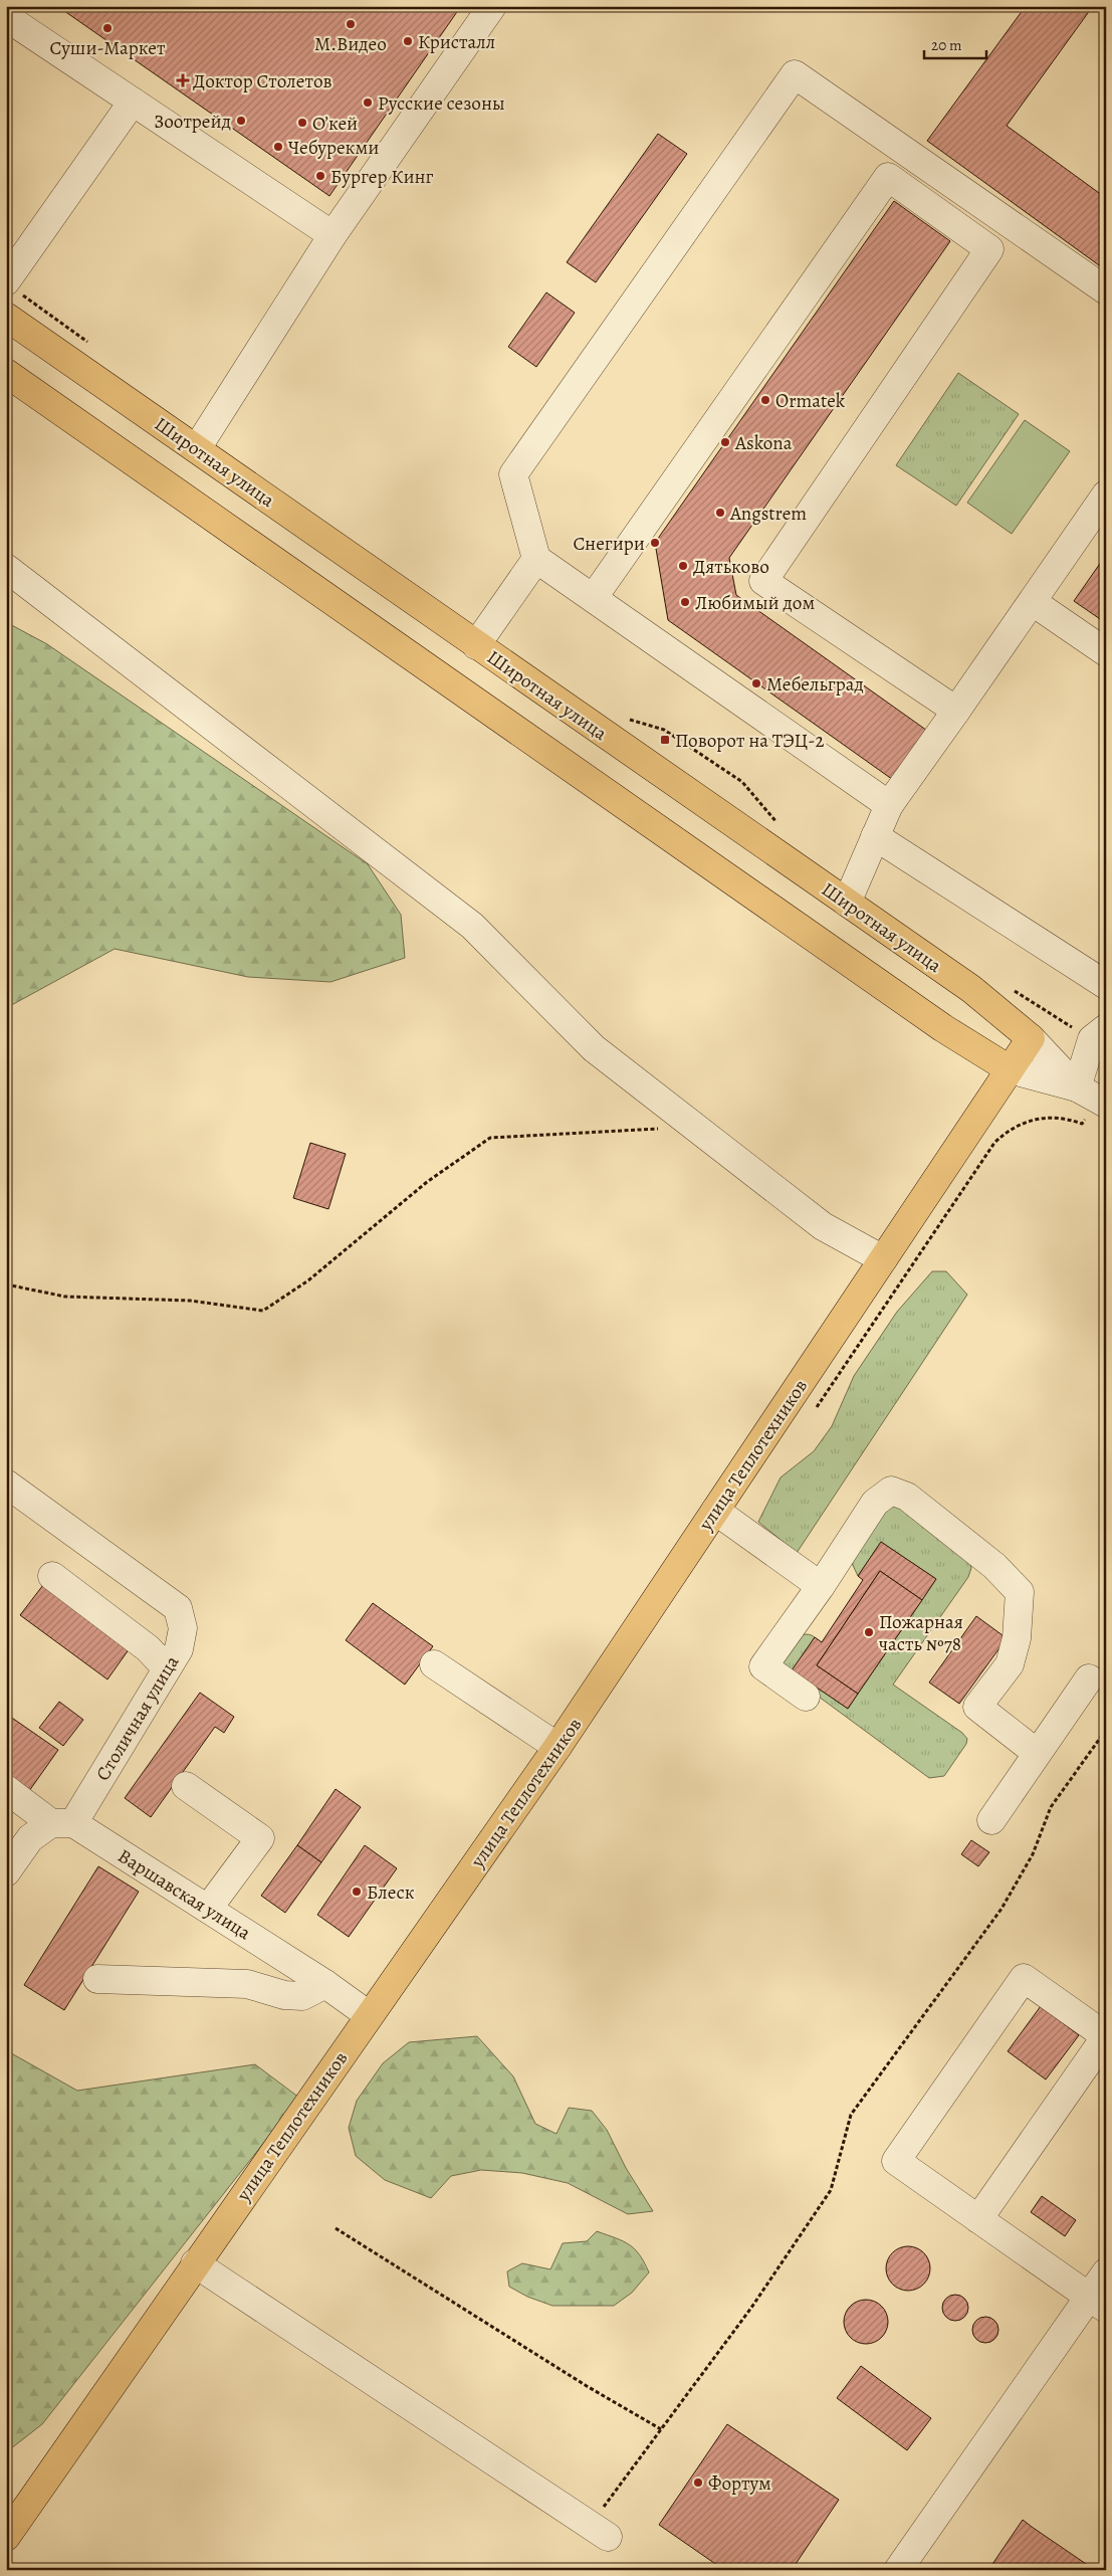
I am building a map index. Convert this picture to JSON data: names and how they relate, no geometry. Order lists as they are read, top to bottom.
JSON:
{
  "streets": {
    "main road": ["Широтная улица", "улица Теплотехников"],
    "street": ["Столичная улица", "Варшавская улица"]
  },
  "crossings": [
    ["Широтная улица", "улица Теплотехников"],
    ["улица Теплотехников", "Варшавская улица"],
    ["Столичная улица", "Варшавская улица"]
  ],
  "places": {
    "other": [
      "М.Видео",
      "Суши-Маркет",
      "Кристалл",
      "Русские сезоны",
      "Зоотрейд",
      "О’кей",
      "Чебурекми",
      "Бургер Кинг",
      "Ormatek",
      "Askona",
      "Angstrem",
      "Снегири",
      "Дятьково",
      "Любимый дом",
      "Мебельград",
      "Пожарная часть №78",
      "Блеск",
      "Фортум"
    ],
    "health": ["Доктор Столетов"],
    "transit": ["Поворот на ТЭЦ-2"]
  },
  "scale_bar": "20 m"
}
